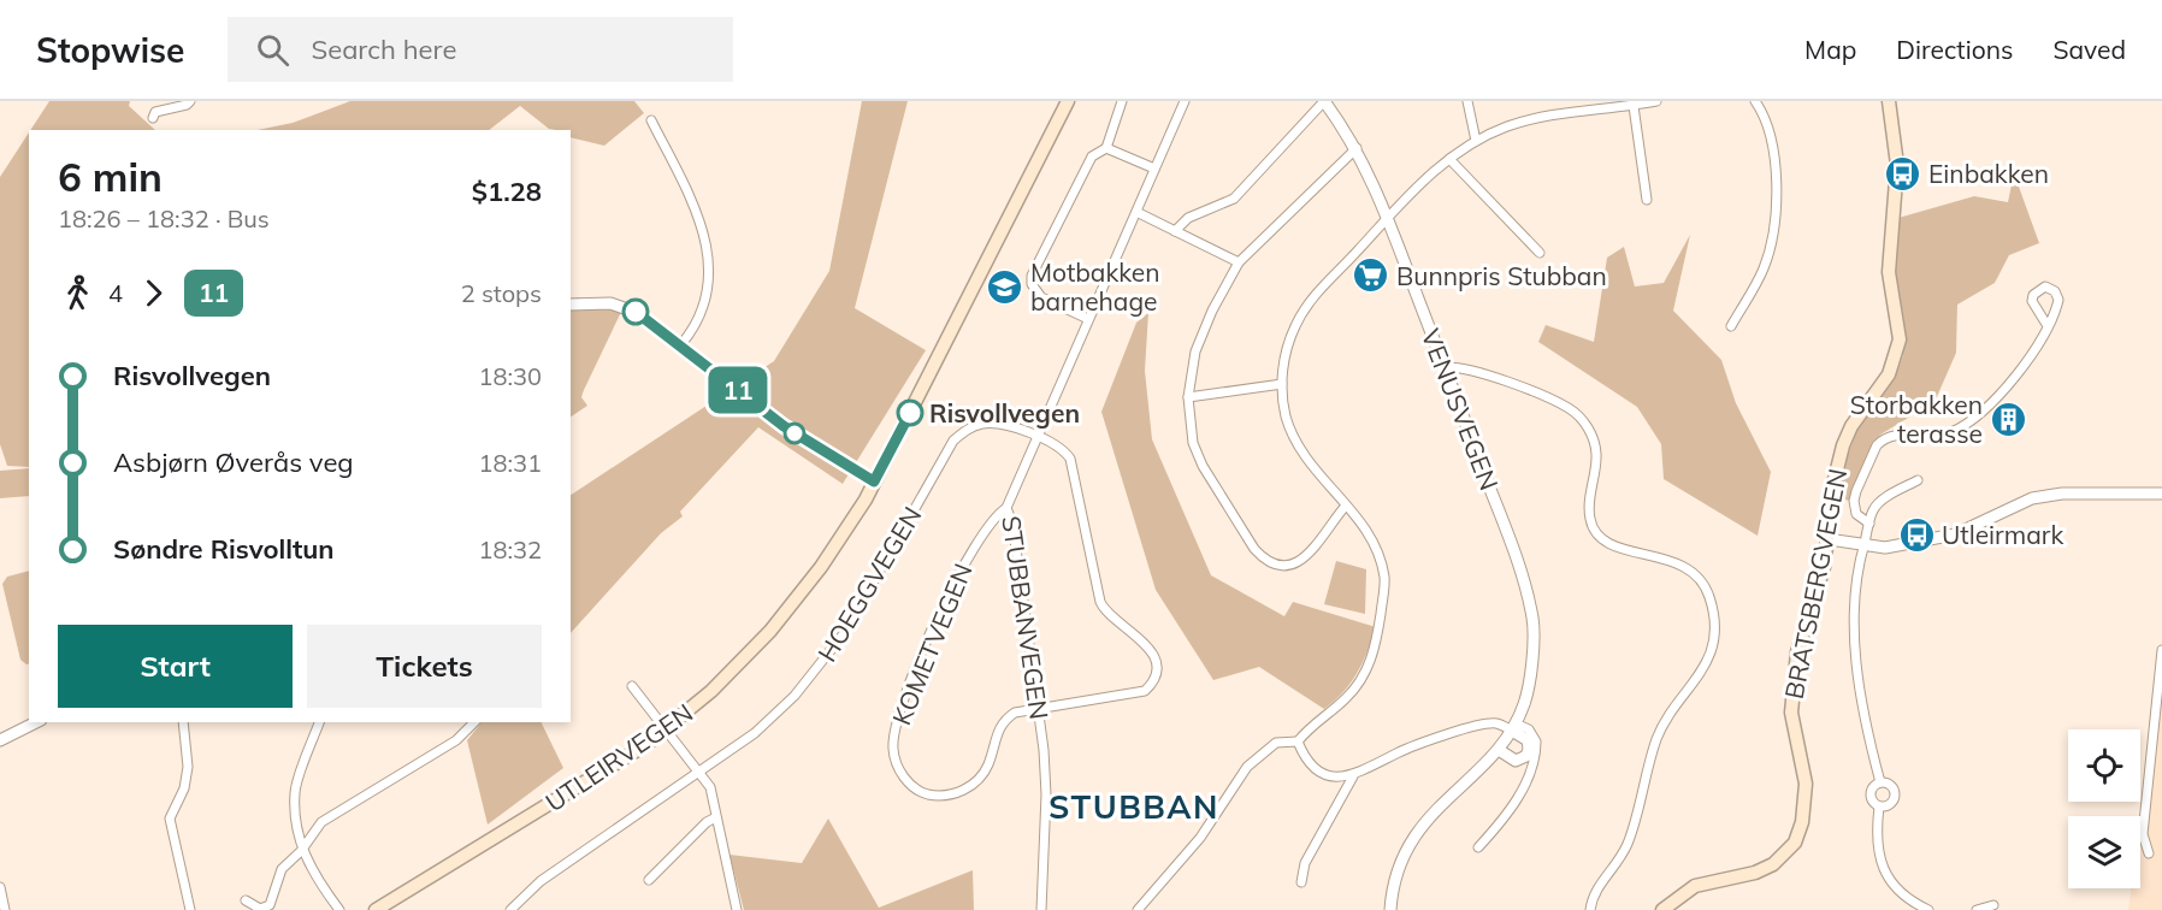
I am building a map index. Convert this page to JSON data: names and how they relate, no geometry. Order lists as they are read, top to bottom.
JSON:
{
  "streets": {
    "main road": ["BRATSBERGVEGEN", "UTLEIRVEGEN"],
    "street": [
      "VENUSVEGEN",
      "HOEGGVEGEN",
      "STUBBANVEGEN",
      "KOMETVEGEN"
    ]
  },
  "crossings": [
    ["HOEGGVEGEN", "STUBBANVEGEN"],
    ["HOEGGVEGEN", "KOMETVEGEN"],
    ["STUBBANVEGEN", "KOMETVEGEN"]
  ],
  "districts": ["STUBBAN"],
  "places": {
    "bus stop": ["Einbakken", "Utleirmark"],
    "supermarket": ["Bunnpris Stubban"],
    "school or university": ["Motbakken barnehage"],
    "other": ["Risvollvegen"],
    "building": ["Storbakken terasse"]
  },
  "lines": ["bus line 11"],
  "page": {
    "header": "Stopwise",
    "search": "Search here",
    "nav": ["Map", "Directions", "Saved"],
    "on_map": "11",
    "heading": ["6 min", "18:26 – 18:32 · Bus", "$1.28"],
    "legs": ["4", "11", "2 stops"],
    "list": [
      {
        "name": "Risvollvegen",
        "value": "18:30"
      },
      {
        "name": "Asbjørn Øverås veg",
        "value": "18:31"
      },
      {
        "name": "Søndre Risvolltun",
        "value": "18:32"
      }
    ],
    "buttons": ["Start", "Tickets"]
  }
}
